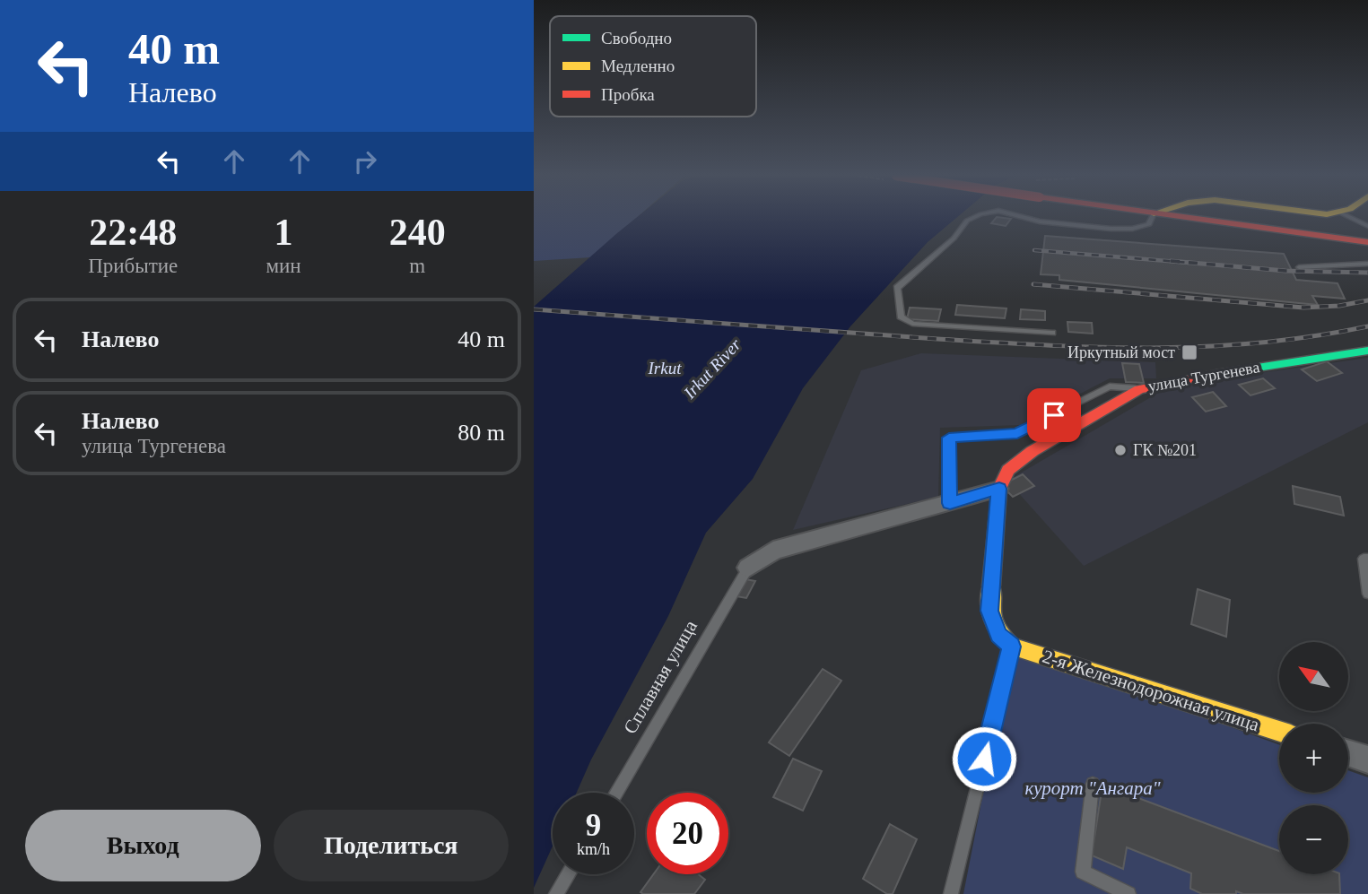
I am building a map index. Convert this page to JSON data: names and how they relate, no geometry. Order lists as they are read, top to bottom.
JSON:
{
  "streets": {
    "main road": ["улица Тургенева", "2-я Железнодорожная улица"],
    "lane": ["Сплавная улица"]
  },
  "water": ["Irkut", "Irkut River"],
  "parks": ["курорт \"Ангара\""],
  "places": {
    "transit": ["Иркутный мост"],
    "other": ["ГК №201"]
  },
  "legend": ["Свободно", "Медленно", "Пробка"],
  "north": "top left",
  "page": {
    "turn": ["40 m", "Налево"],
    "eta": [
      "22:48",
      "Прибытие",
      "1",
      "мин",
      "240",
      "m"
    ],
    "list": [
      {
        "name": "Налево",
        "value": "40 m"
      },
      {
        "name": "Налево",
        "note": "улица Тургенева",
        "value": "80 m"
      }
    ],
    "map_buttons": ["+", "−"],
    "speed": "9 km/h",
    "limit": "20",
    "buttons": ["Выход", "Поделиться"]
  }
}
